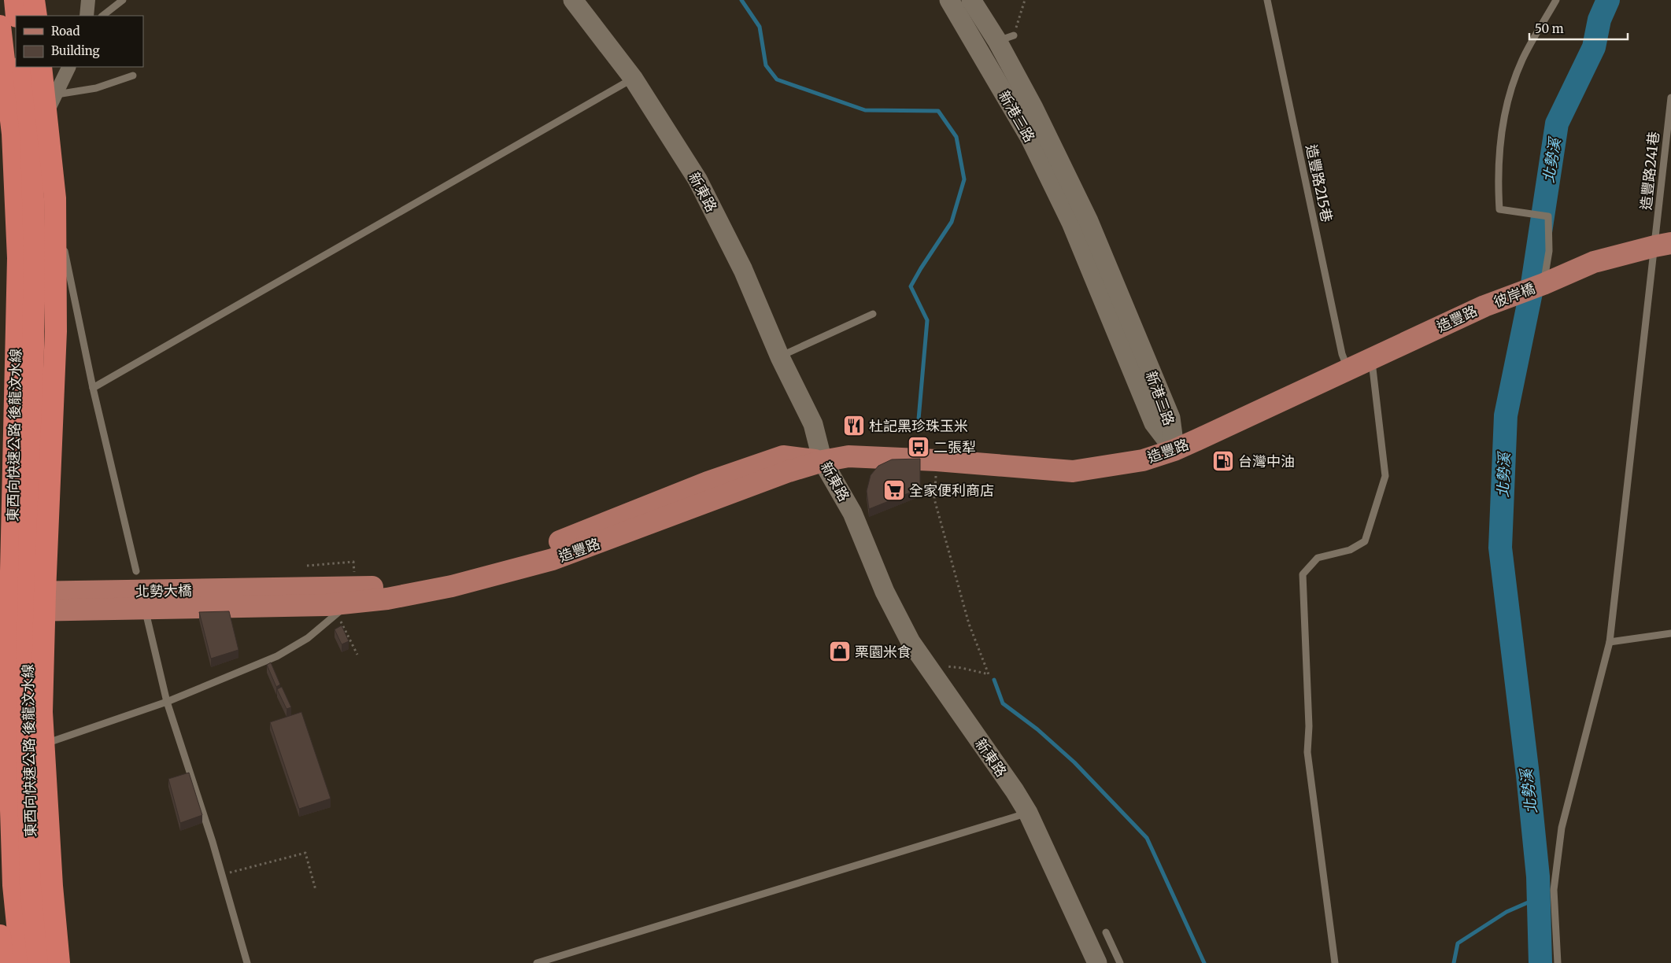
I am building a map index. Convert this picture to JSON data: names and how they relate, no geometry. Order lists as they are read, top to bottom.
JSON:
{
  "streets": {
    "highway": ["東西向快速公路 後龍汶水線"],
    "main road": [
      "新港三路",
      "新東路",
      "彼岸橋",
      "造豐路",
      "北勢大橋"
    ],
    "lane": ["造豐路241巷", "造豐路215巷"]
  },
  "crossings": [
    ["新港三路", "造豐路"],
    ["造豐路215巷", "造豐路"],
    ["新東路", "造豐路"],
    ["彼岸橋", "造豐路"],
    ["造豐路", "北勢大橋"]
  ],
  "water": ["北勢溪"],
  "places": {
    "restaurant": ["杜記黑珍珠玉米"],
    "bus stop": ["二張犁"],
    "fuel station": ["台灣中油"],
    "supermarket": ["全家便利商店"],
    "shop": ["栗園米食"]
  },
  "legend": ["Road", "Building"],
  "scale_bar": "50 m"
}
